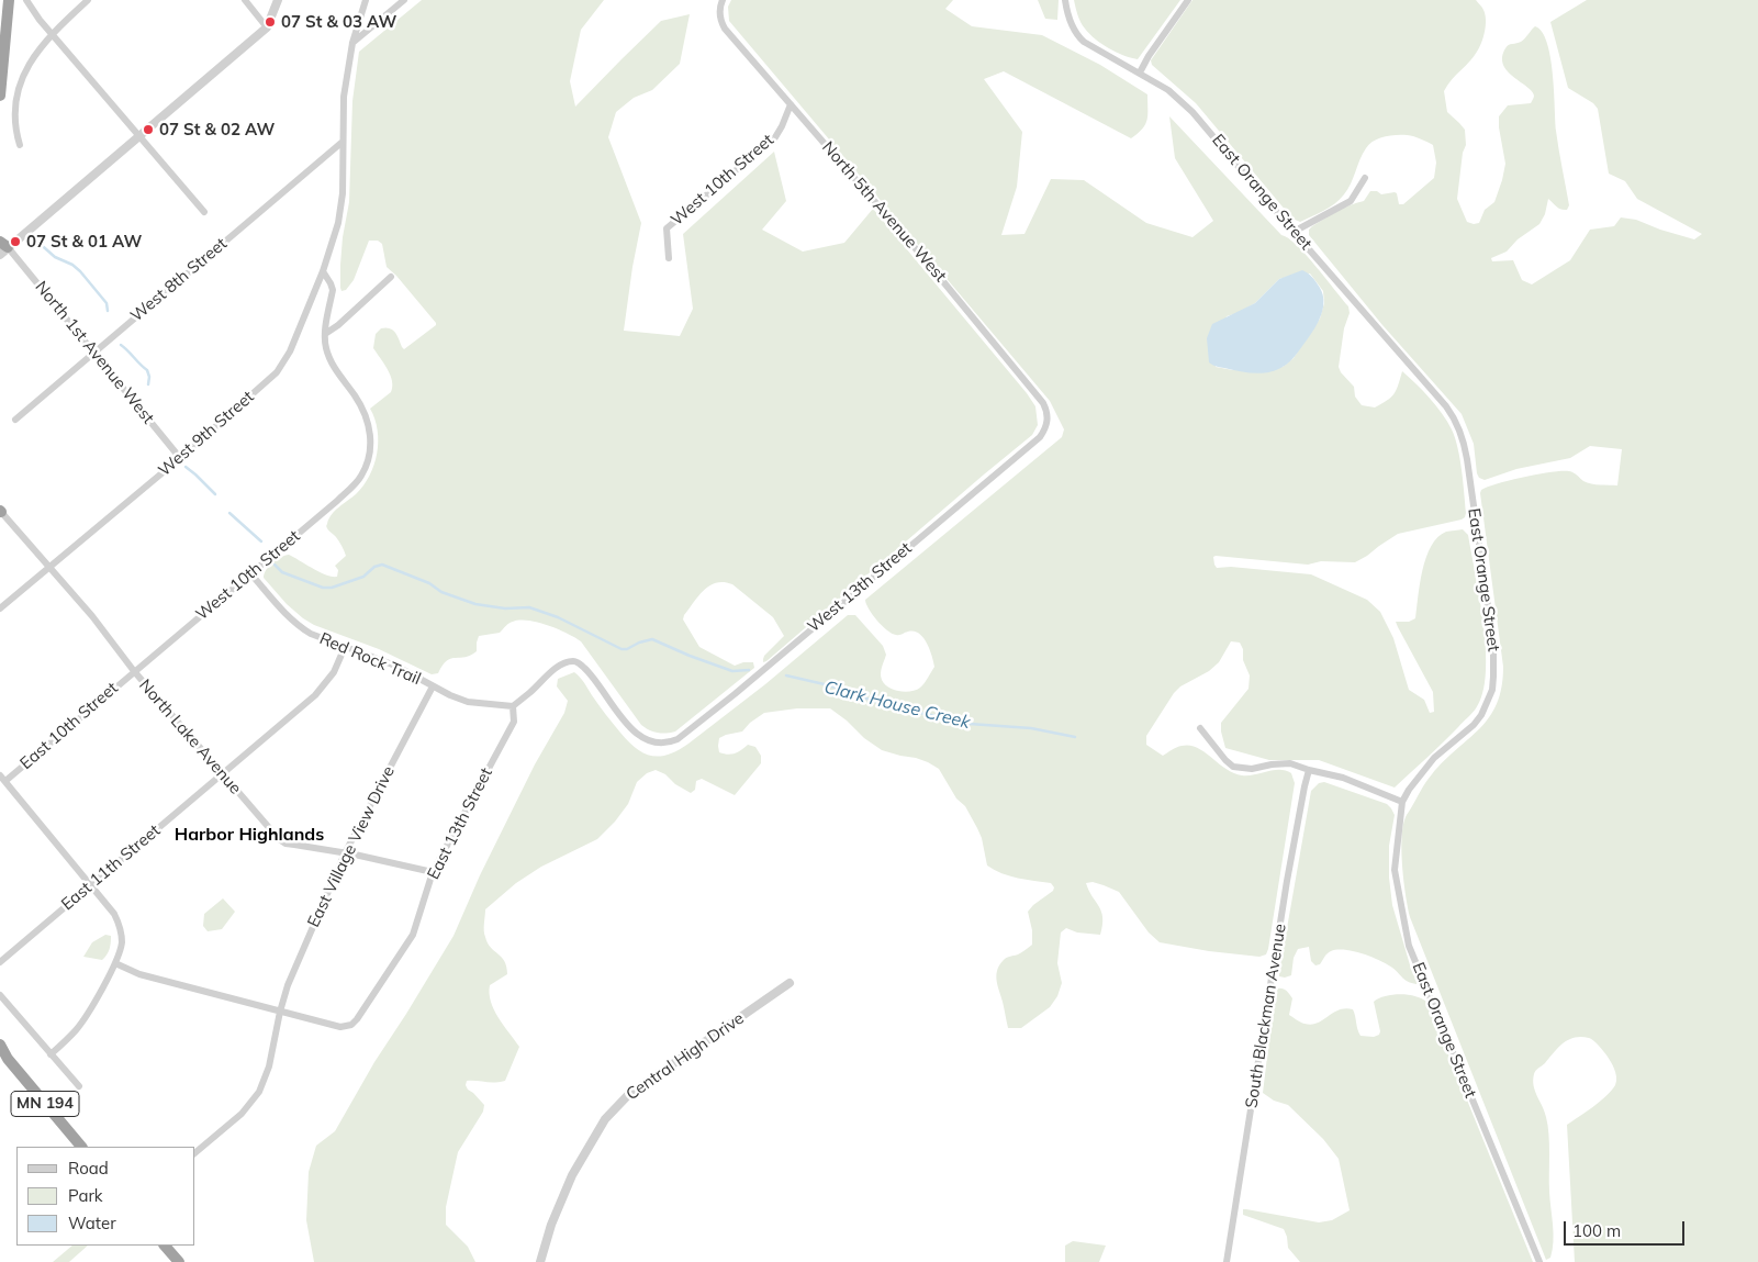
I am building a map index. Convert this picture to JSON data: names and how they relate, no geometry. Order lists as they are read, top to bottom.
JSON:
{
  "streets": {
    "highway": ["MN 194"],
    "street": [
      "West 10th Street",
      "East Orange Street",
      "North 5th Avenue West",
      "West 8th Street",
      "North 1st Avenue West",
      "West 9th Street",
      "West 13th Street",
      "Red Rock Trail",
      "East 10th Street",
      "North Lake Avenue",
      "East 13th Street",
      "East Village View Drive",
      "East 11th Street",
      "South Blackman Avenue",
      "Central High Drive"
    ]
  },
  "crossings": [
    ["West 10th Street", "North 5th Avenue West"],
    ["West 10th Street", "Red Rock Trail"],
    ["West 10th Street", "East 10th Street"],
    ["West 10th Street", "North Lake Avenue"],
    ["North 5th Avenue West", "West 13th Street"],
    ["West 8th Street", "North 1st Avenue West"],
    ["West 8th Street", "West 9th Street"],
    ["North 1st Avenue West", "West 9th Street"],
    ["West 9th Street", "North Lake Avenue"],
    ["West 13th Street", "Red Rock Trail"],
    ["West 13th Street", "East 13th Street"],
    ["Red Rock Trail", "East 13th Street"],
    ["Red Rock Trail", "East Village View Drive"],
    ["Red Rock Trail", "East 11th Street"],
    ["East 10th Street", "North Lake Avenue"],
    ["North Lake Avenue", "East 13th Street"],
    ["North Lake Avenue", "East Village View Drive"],
    ["North Lake Avenue", "East 11th Street"],
    ["East 13th Street", "East Village View Drive"]
  ],
  "districts": ["Harbor Highlands"],
  "water": ["Clark House Creek"],
  "places": ["07 St & 03 AW", "07 St & 02 AW", "07 St & 01 AW"],
  "legend": ["Road", "Park", "Water"],
  "scale_bar": "100 m"
}
